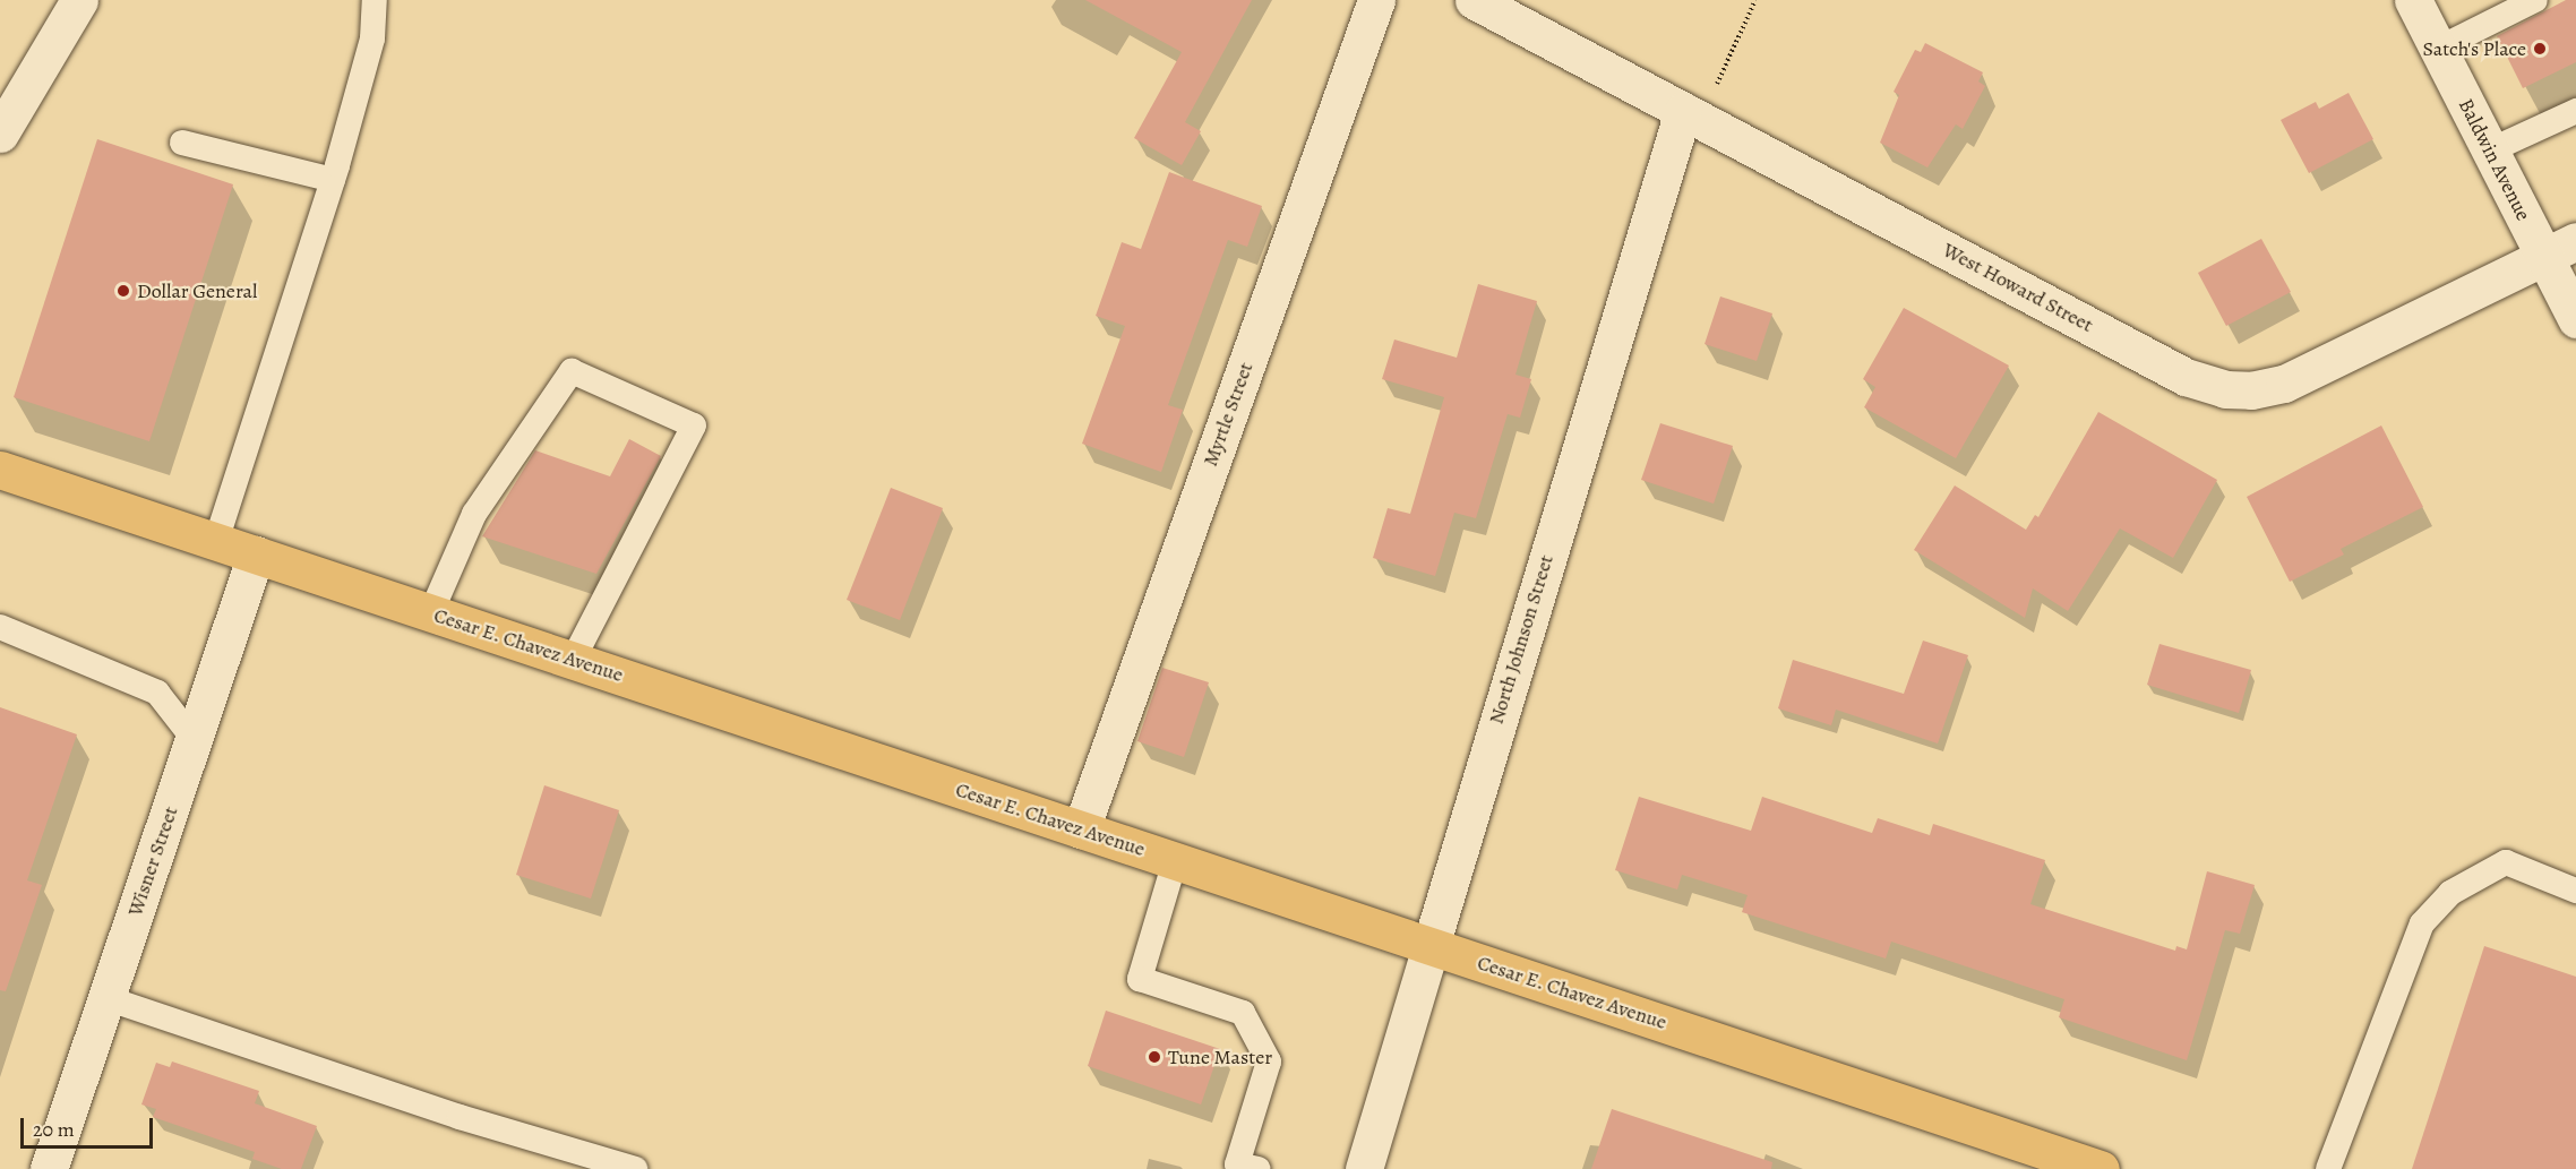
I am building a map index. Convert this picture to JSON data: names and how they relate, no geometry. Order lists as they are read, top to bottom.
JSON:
{
  "streets": {
    "main road": ["Cesar E. Chavez Avenue"],
    "street": [
      "Baldwin Avenue",
      "West Howard Street",
      "Myrtle Street",
      "North Johnson Street",
      "Wisner Street"
    ]
  },
  "crossings": [
    ["Baldwin Avenue", "West Howard Street"],
    ["West Howard Street", "North Johnson Street"],
    ["Myrtle Street", "Cesar E. Chavez Avenue"],
    ["North Johnson Street", "Cesar E. Chavez Avenue"],
    ["Cesar E. Chavez Avenue", "Wisner Street"]
  ],
  "places": ["Satch's Place", "Dollar General", "Tune Master"],
  "scale_bar": "20 m"
}
